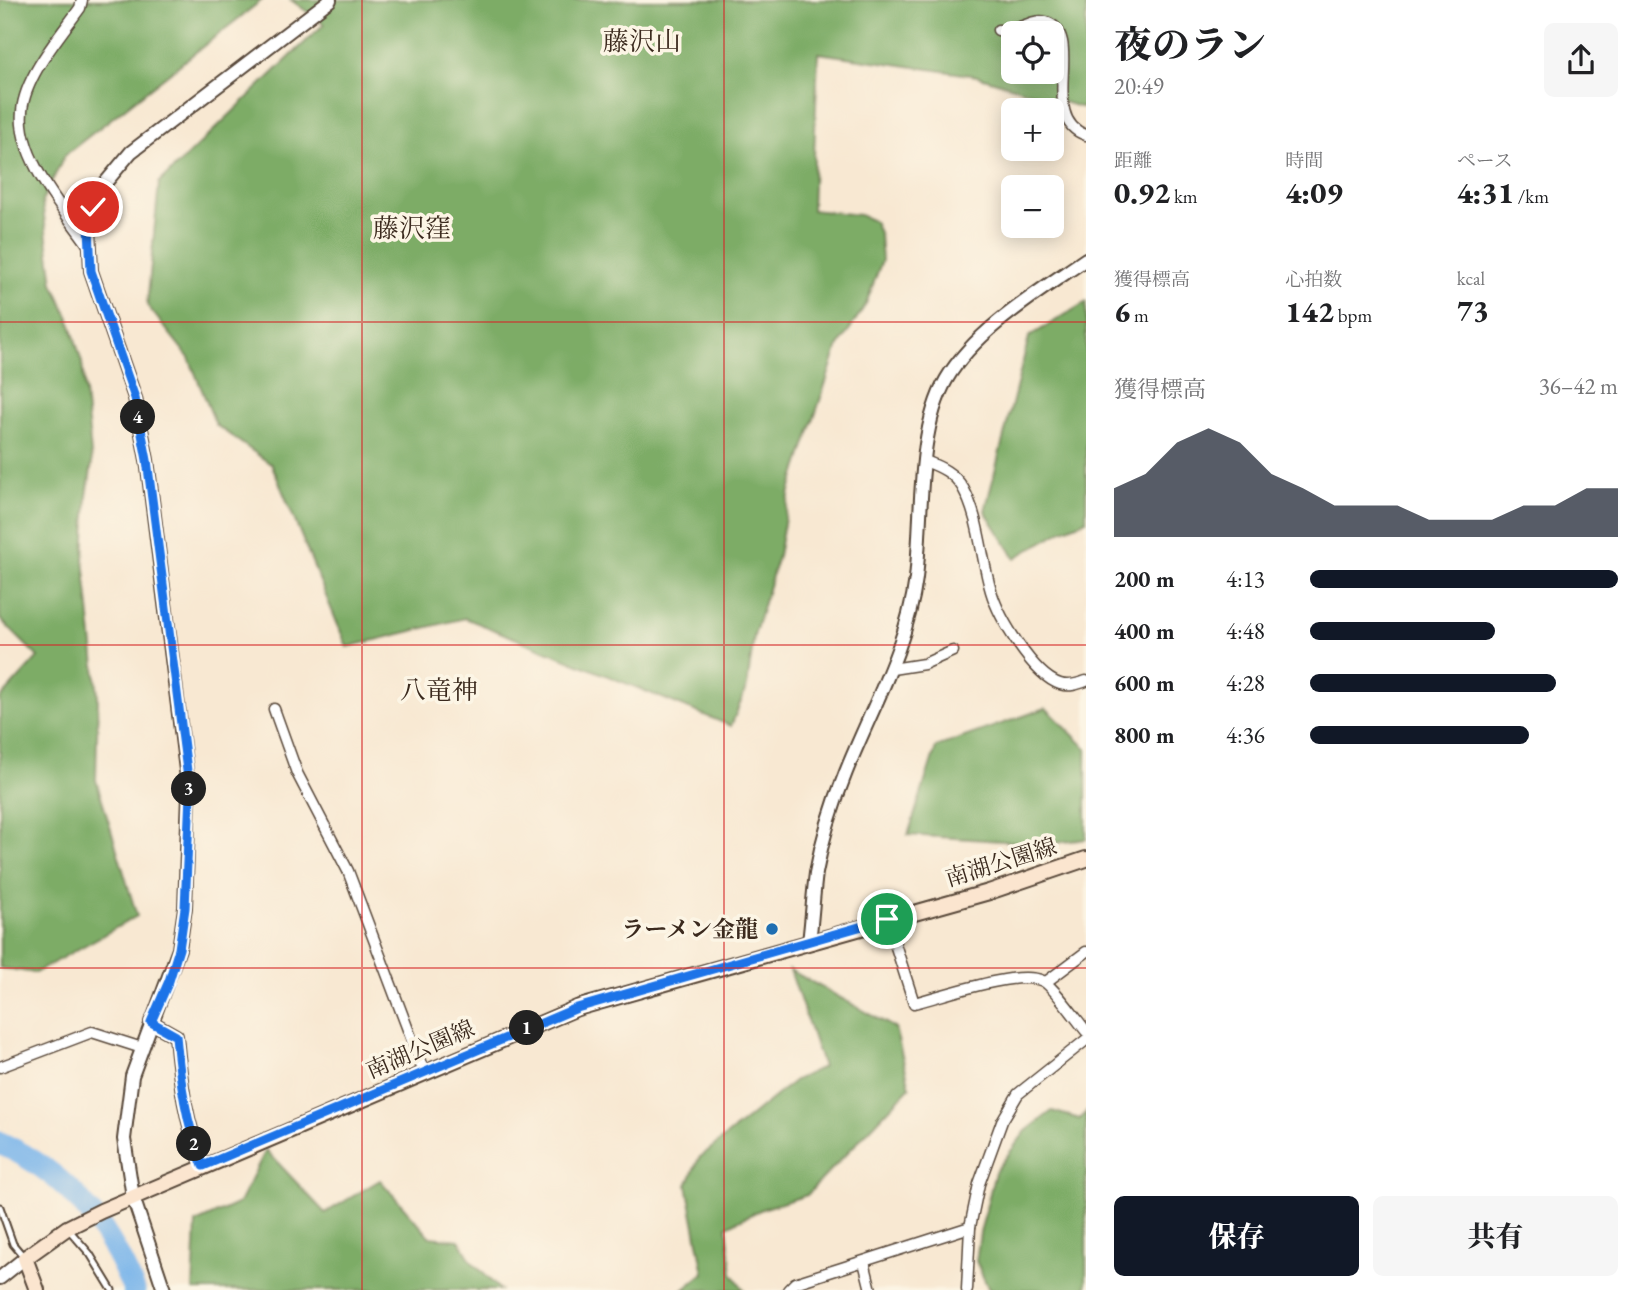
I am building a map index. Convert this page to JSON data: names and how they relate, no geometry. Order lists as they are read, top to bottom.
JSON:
{
  "streets": {
    "main road": ["南湖公園線"]
  },
  "districts": ["藤沢山", "藤沢窪", "八竜神"],
  "places": ["ラーメン金龍"],
  "page": {
    "heading": ["夜のラン", "20:49"],
    "map_buttons": ["+", "−"],
    "stats": [
      ["距離", "0.92 km"],
      ["時間", "4:09"],
      ["ペース", "4:31 /km"],
      ["獲得標高", "6 m"],
      ["心拍数", "142 bpm"],
      ["kcal", "73"]
    ],
    "chart": ["獲得標高", "36–42 m"],
    "pins": [
      "4",
      "3",
      "1",
      "2"
    ],
    "list": [
      {
        "name": "200 m",
        "note": "4:13"
      },
      {
        "name": "400 m",
        "note": "4:48"
      },
      {
        "name": "600 m",
        "note": "4:28"
      },
      {
        "name": "800 m",
        "note": "4:36"
      }
    ],
    "buttons": ["保存", "共有"]
  }
}
